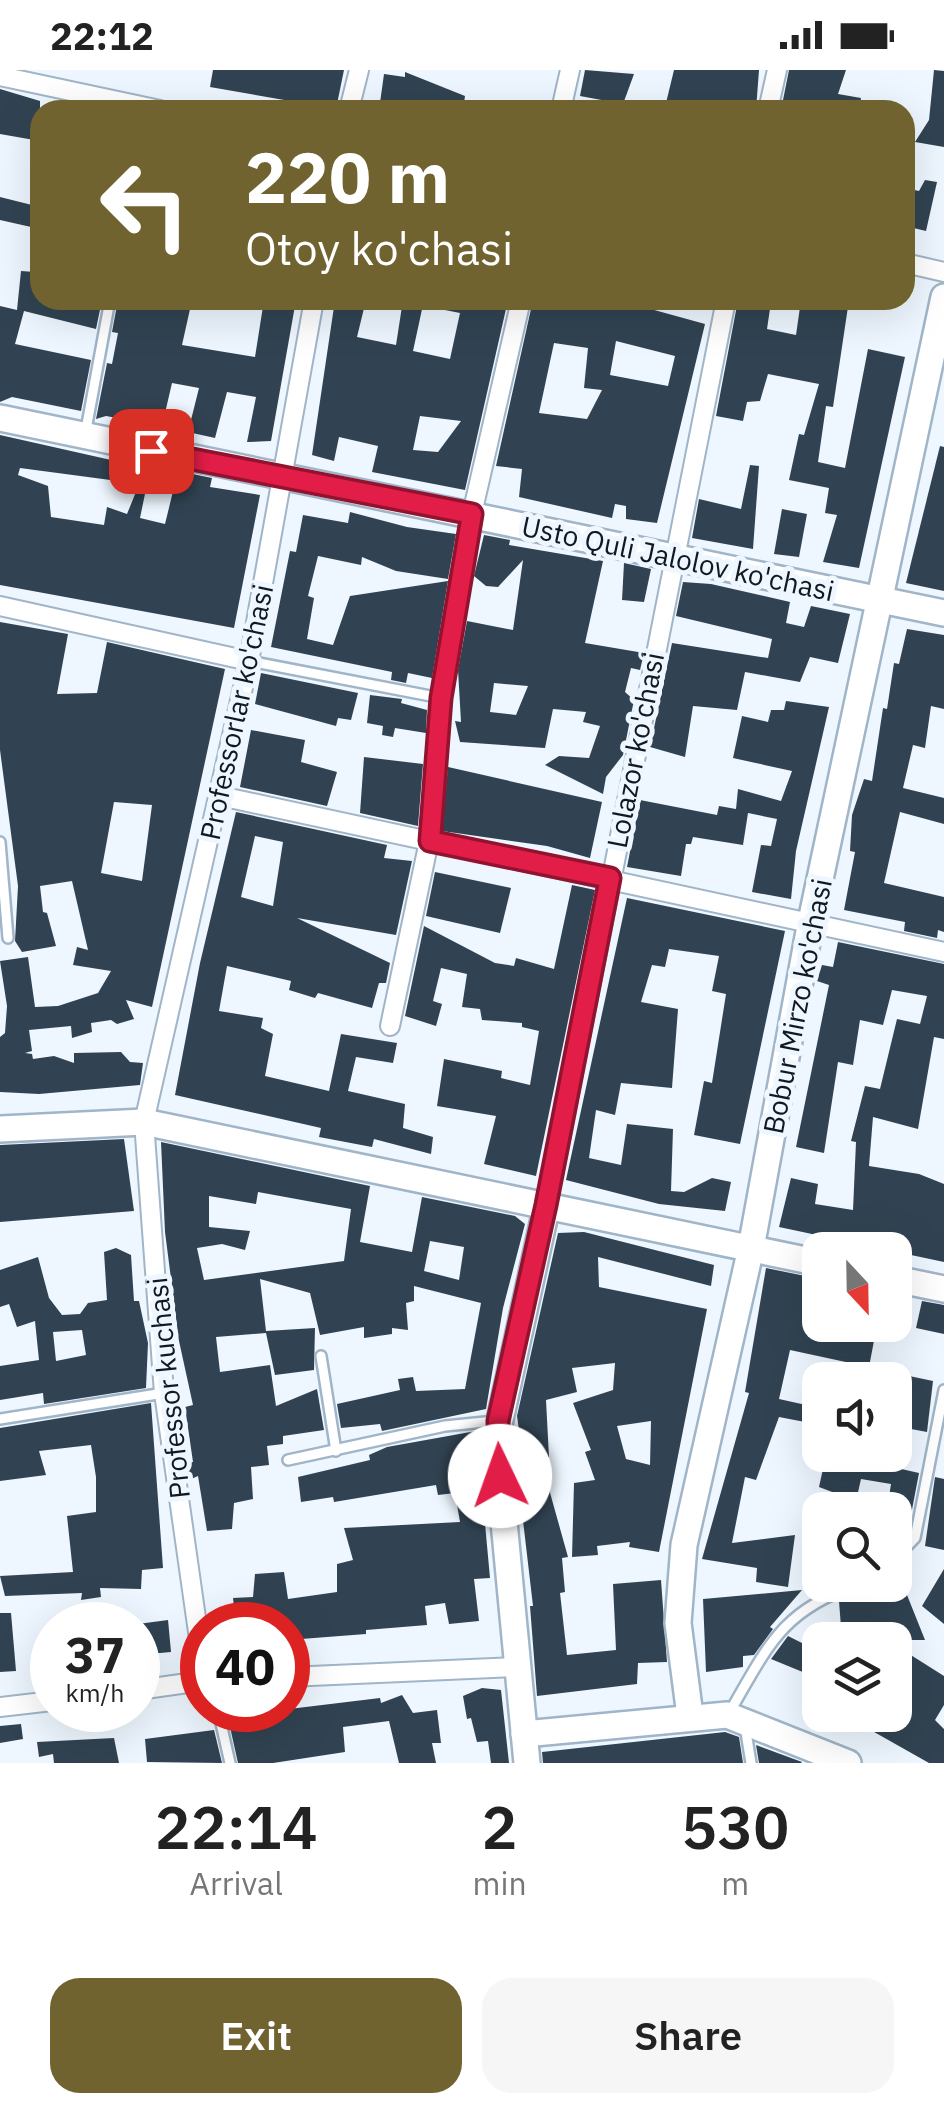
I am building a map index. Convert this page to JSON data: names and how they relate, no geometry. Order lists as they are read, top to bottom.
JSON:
{
  "streets": {
    "street": [
      "Usto Quli Jalolov ko'chasi",
      "Professorlar ko'chasi",
      "Lolazor ko'chasi",
      "Bobur Mirzo ko'chasi",
      "Professor kuchasi"
    ]
  },
  "crossings": [
    ["Usto Quli Jalolov ko'chasi", "Professorlar ko'chasi"],
    ["Usto Quli Jalolov ko'chasi", "Lolazor ko'chasi"],
    ["Usto Quli Jalolov ko'chasi", "Bobur Mirzo ko'chasi"],
    ["Professorlar ko'chasi", "Professor kuchasi"]
  ],
  "north": "bottom",
  "page": {
    "status": "22:12",
    "turn": ["220 m", "Otoy ko'chasi"],
    "speed": "37 km/h",
    "limit": "40",
    "eta": [
      "22:14",
      "Arrival",
      "2",
      "min",
      "530",
      "m"
    ],
    "buttons": ["Exit", "Share"]
  }
}
